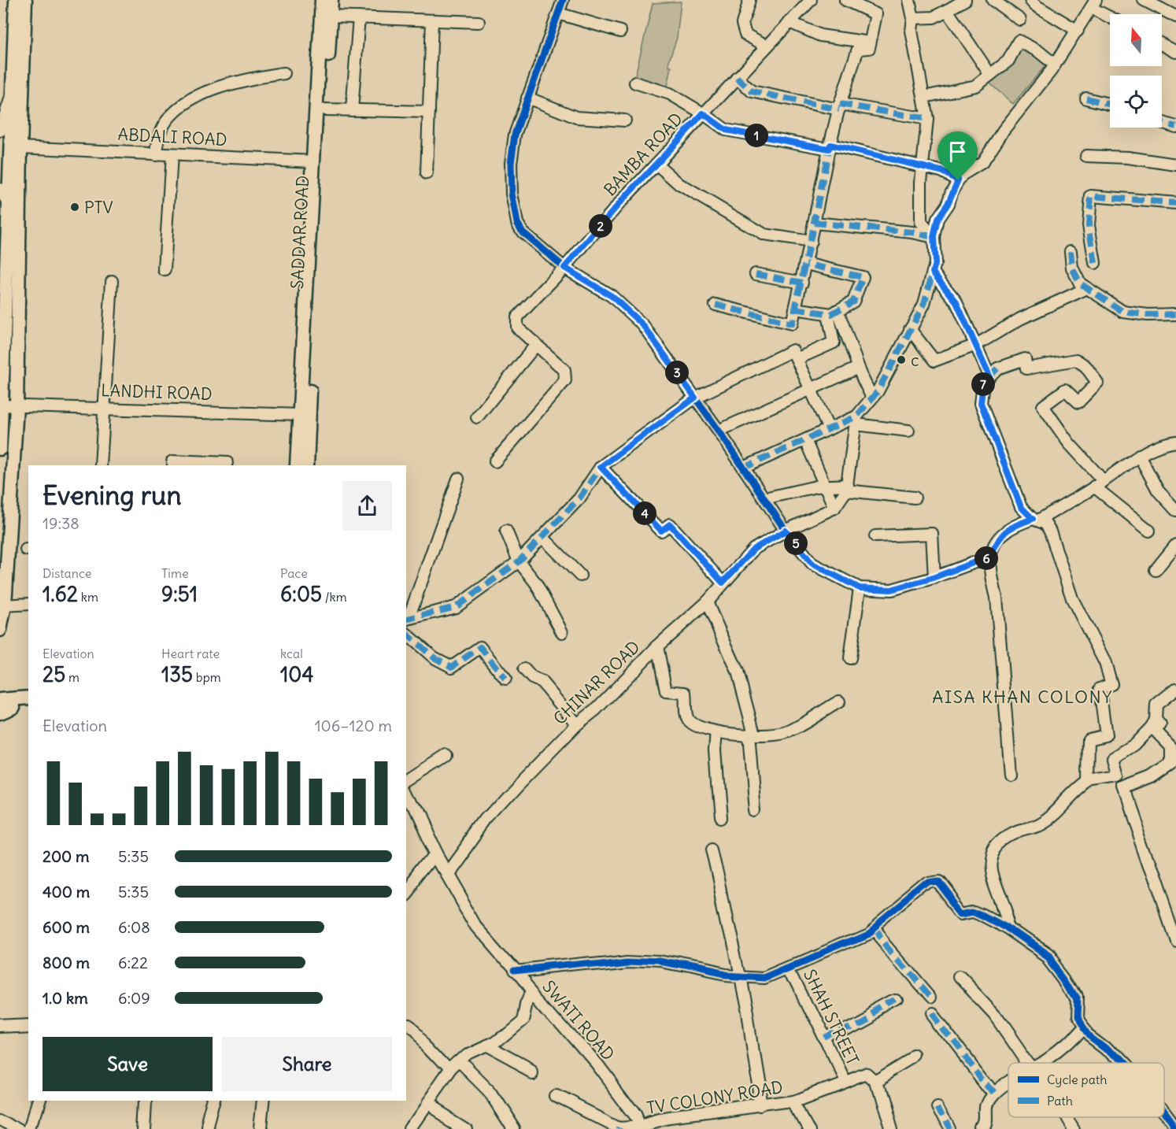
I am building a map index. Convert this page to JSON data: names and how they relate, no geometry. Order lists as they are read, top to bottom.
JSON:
{
  "streets": {
    "main road": ["SADDAR ROAD"],
    "street": [
      "ABDALI ROAD",
      "BAMBA ROAD",
      "LANDHI ROAD",
      "CHINAR ROAD",
      "SHAH STREET",
      "SWATI ROAD",
      "TV COLONY ROAD"
    ]
  },
  "crossings": [
    ["ABDALI ROAD", "SADDAR ROAD"],
    ["SADDAR ROAD", "LANDHI ROAD"],
    ["CHINAR ROAD", "SWATI ROAD"],
    ["SHAH STREET", "TV COLONY ROAD"],
    ["SWATI ROAD", "TV COLONY ROAD"]
  ],
  "districts": ["AISA KHAN COLONY"],
  "places": ["PTV", "c"],
  "legend": ["Cycle path", "Path"],
  "north": "top",
  "page": {
    "pins": [
      "1",
      "2",
      "3",
      "7",
      "4",
      "5",
      "6"
    ],
    "heading": ["Evening run", "19:38"],
    "stats": [
      ["Distance", "1.62 km"],
      ["Time", "9:51"],
      ["Pace", "6:05 /km"],
      ["Elevation", "25 m"],
      ["Heart rate", "135 bpm"],
      ["kcal", "104"]
    ],
    "chart": ["Elevation", "106–120 m"],
    "list": [
      {
        "name": "200 m",
        "note": "5:35"
      },
      {
        "name": "400 m",
        "note": "5:35"
      },
      {
        "name": "600 m",
        "note": "6:08"
      },
      {
        "name": "800 m",
        "note": "6:22"
      },
      {
        "name": "1.0 km",
        "note": "6:09"
      }
    ],
    "buttons": ["Save", "Share"]
  }
}
